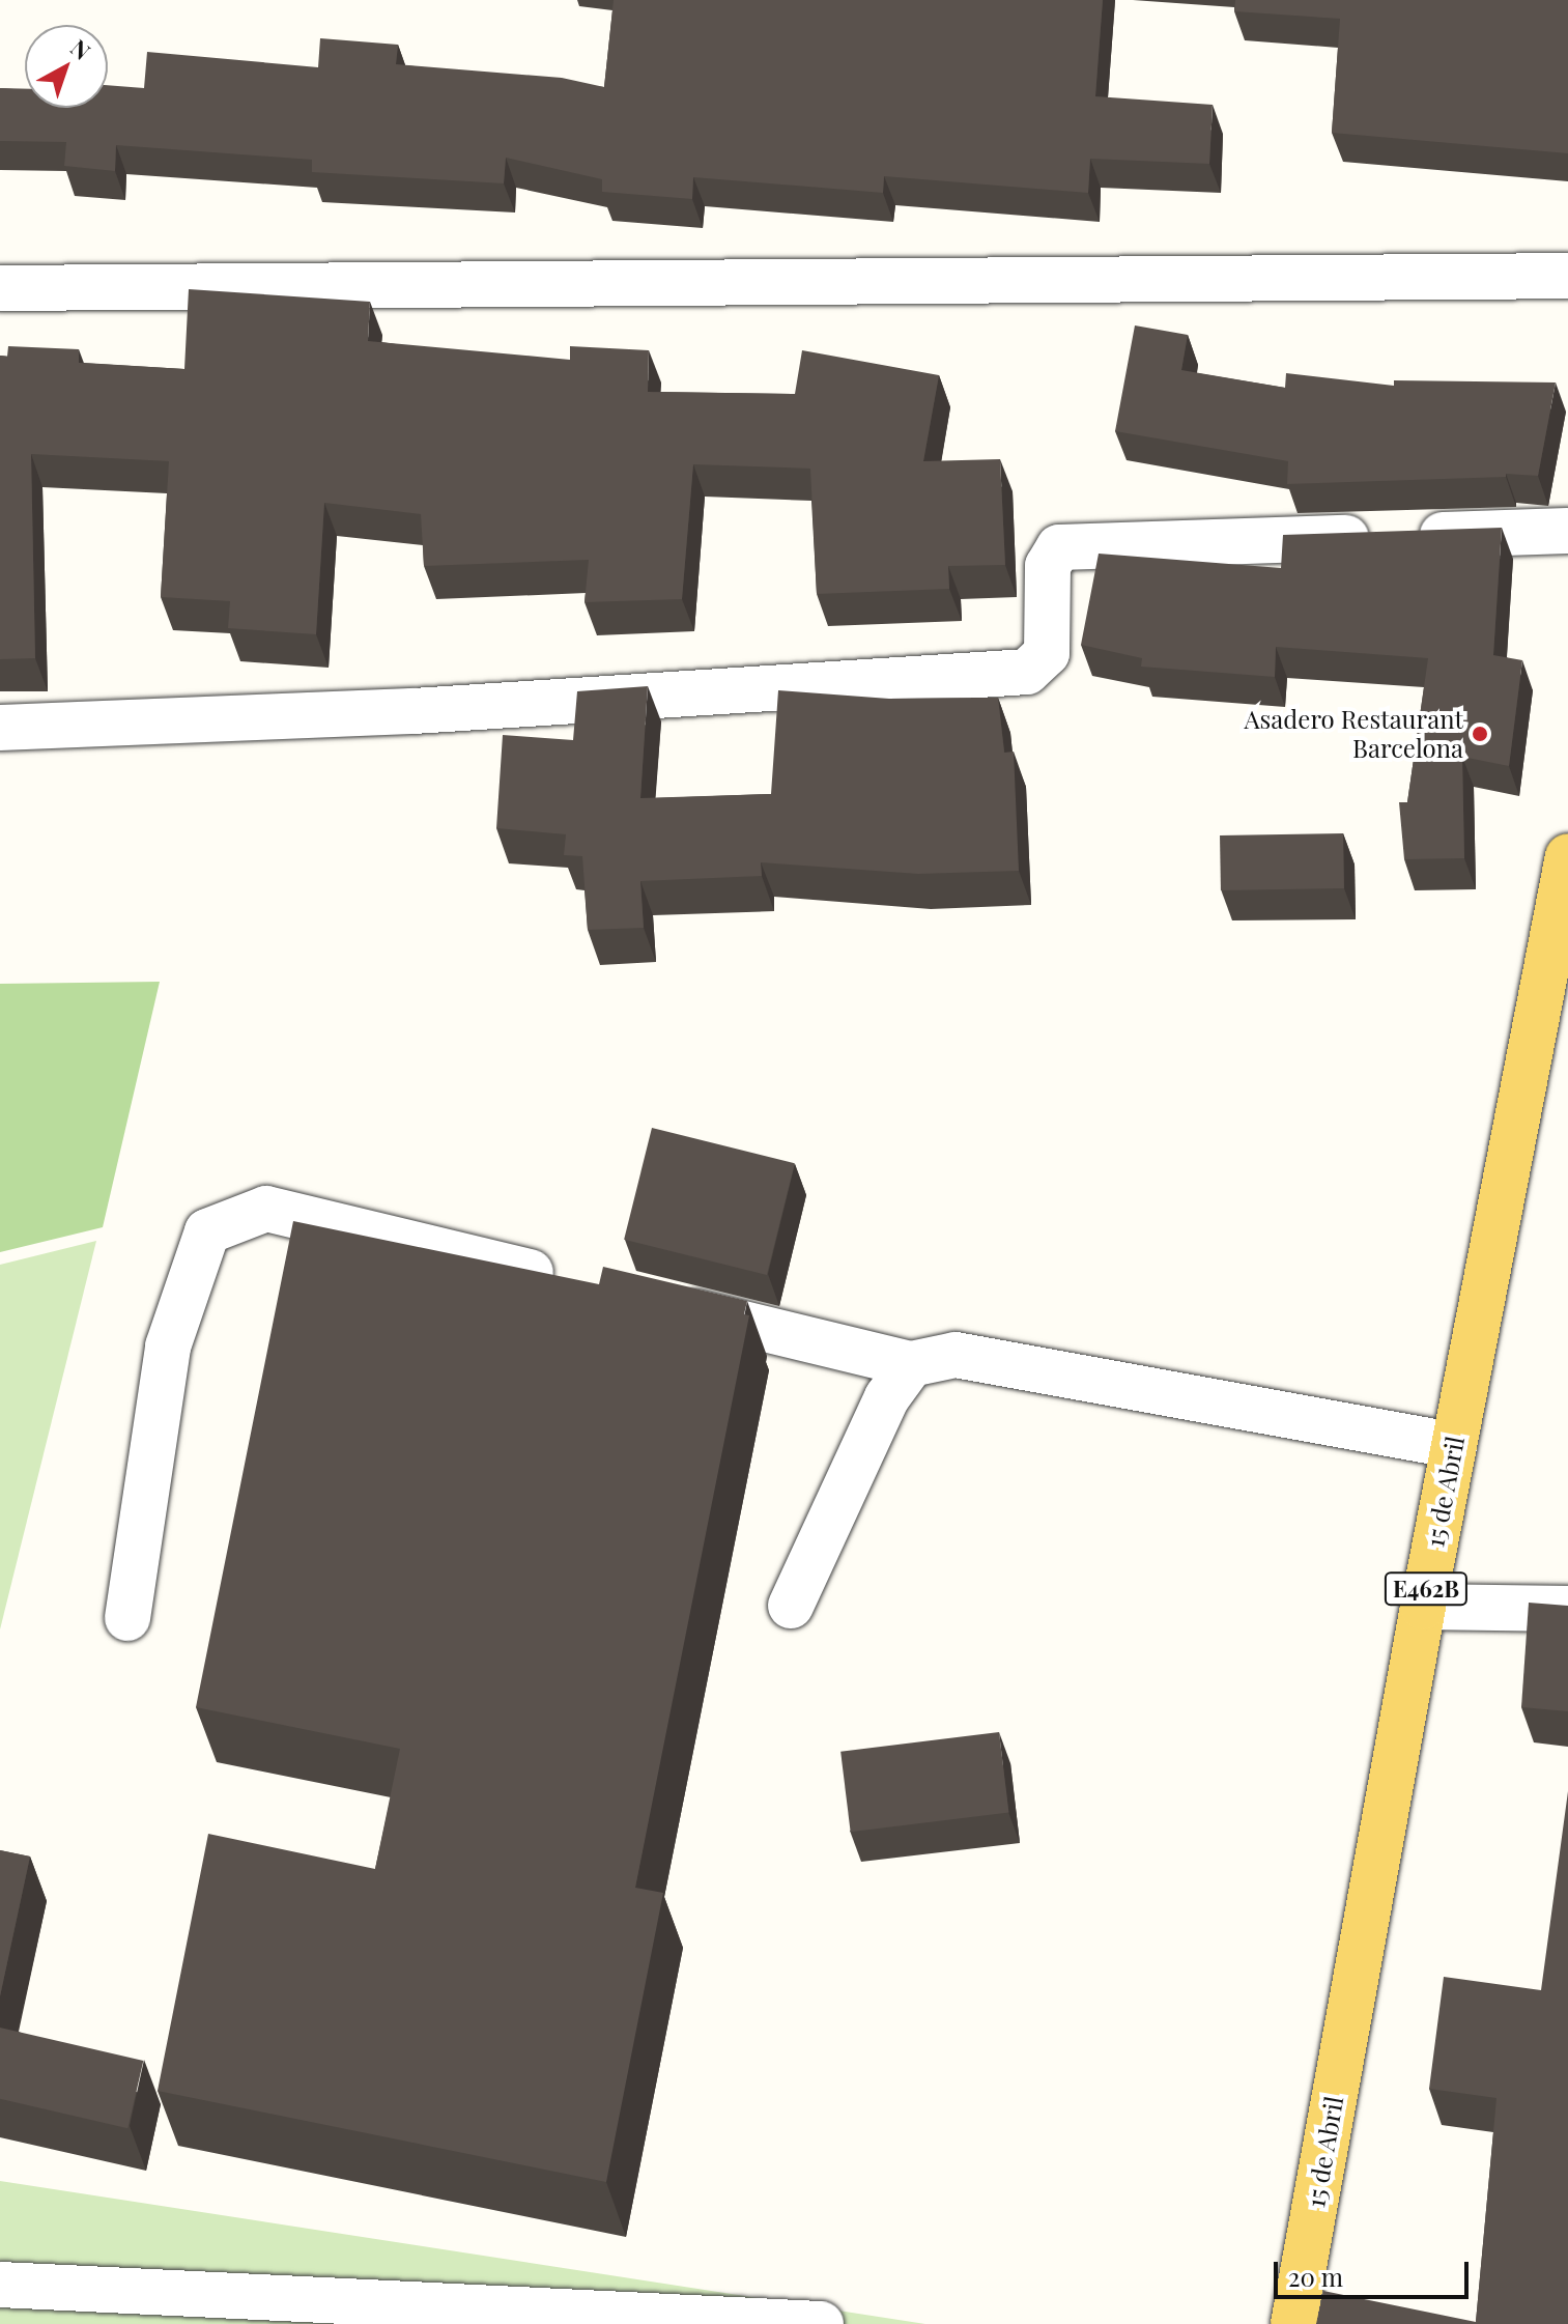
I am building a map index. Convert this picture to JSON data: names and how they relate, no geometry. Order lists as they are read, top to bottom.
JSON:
{
  "streets": {
    "main road": ["15 de Abril", "E462B"]
  },
  "places": ["Asadero Restaurant Barcelona"],
  "scale_bar": "20 m",
  "north": "top right"
}
